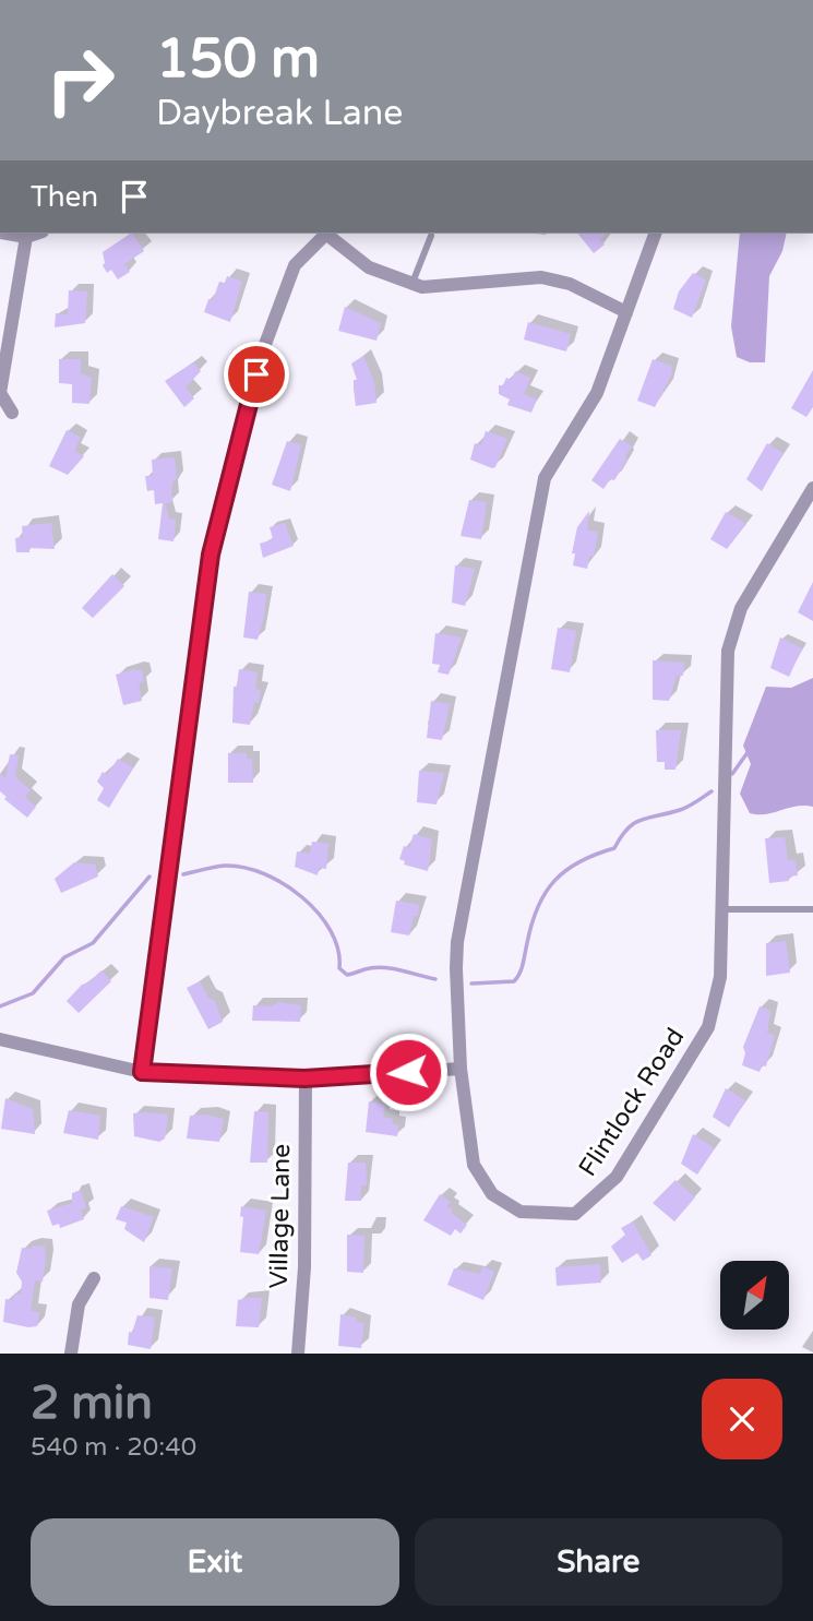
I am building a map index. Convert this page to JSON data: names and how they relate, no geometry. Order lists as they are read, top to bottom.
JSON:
{
  "streets": {
    "street": ["Flintlock Road", "Village Lane"]
  },
  "north": "top right",
  "page": {
    "turn": ["150 m", "Daybreak Lane"],
    "then": "Then",
    "heading": ["2 min", "540 m · 20:40"],
    "buttons": ["Exit", "Share"]
  }
}
